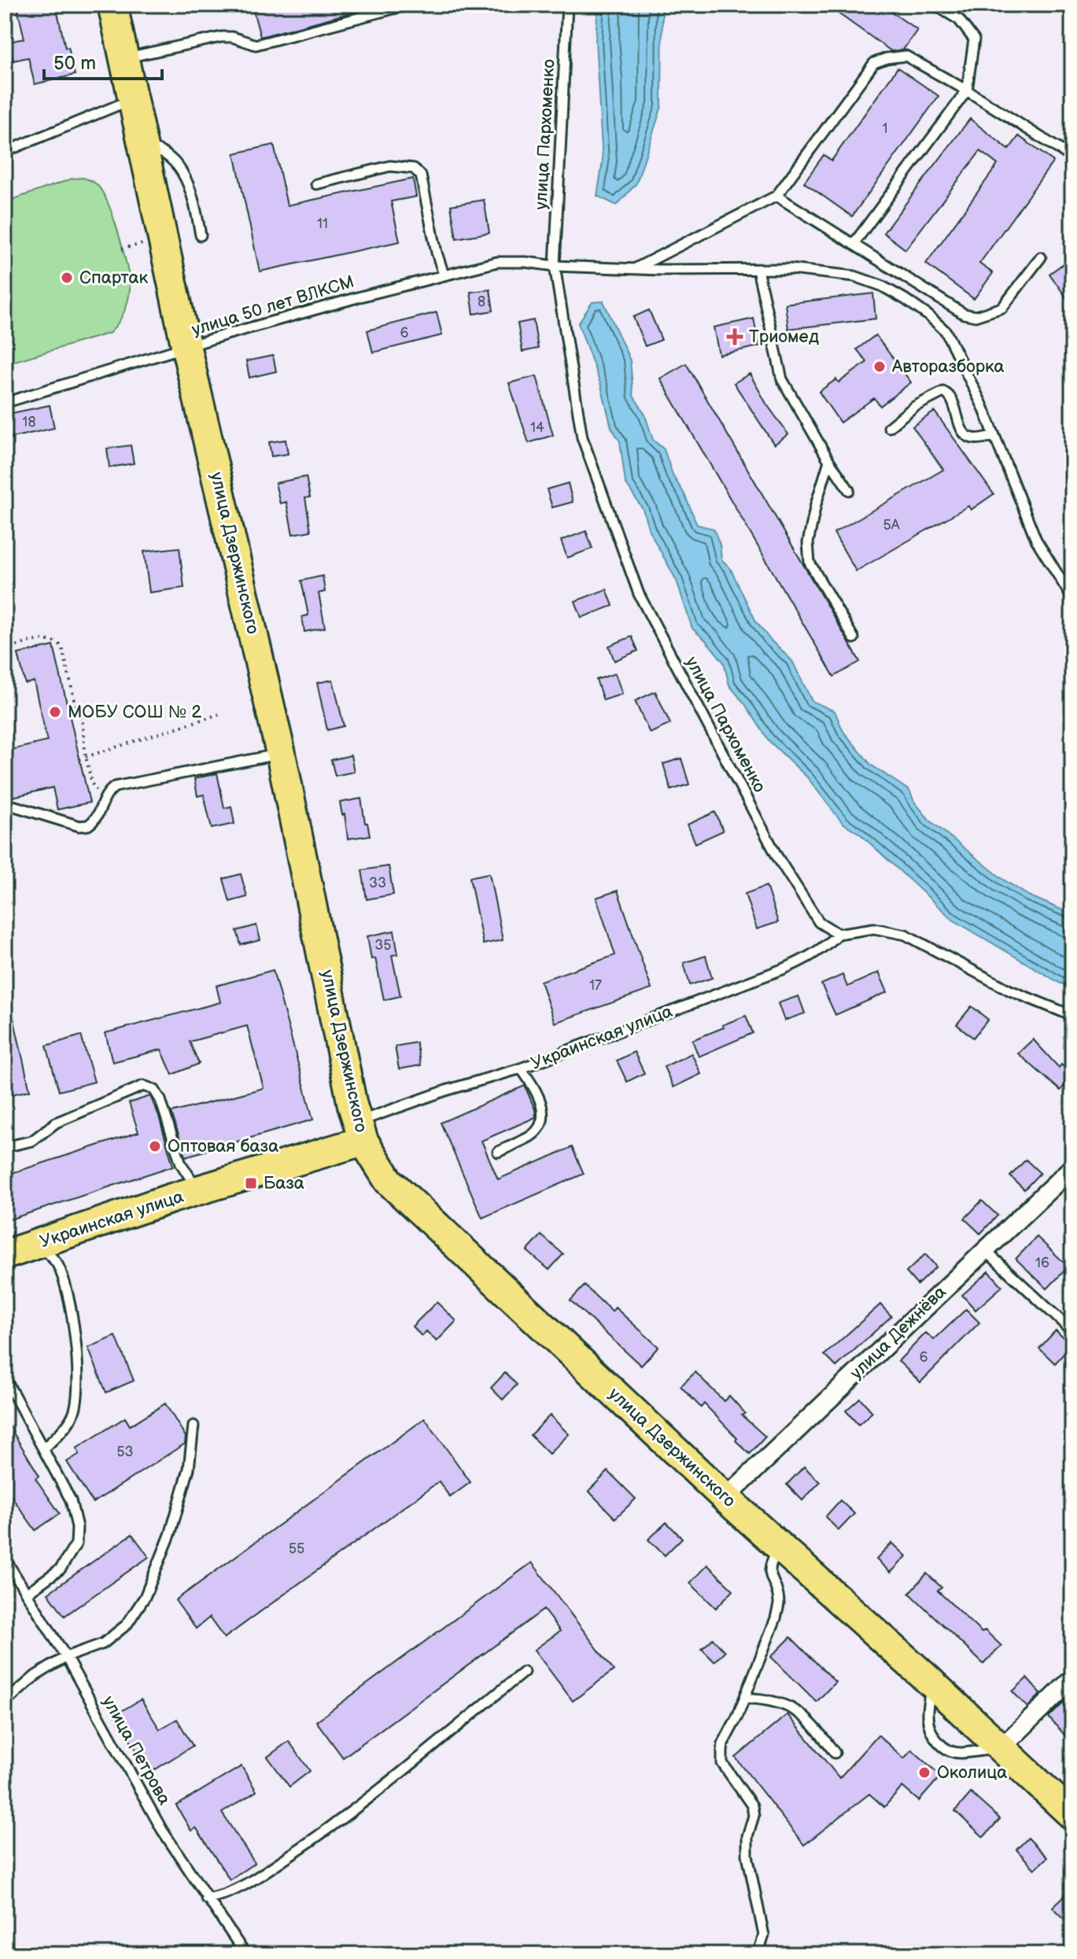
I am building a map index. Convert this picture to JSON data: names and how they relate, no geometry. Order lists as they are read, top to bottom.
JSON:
{
  "streets": {
    "main road": ["улица Дзержинского", "Украинская улица"],
    "street": ["улица Дежнёва"],
    "lane": ["улица Пархоменко", "улица 50 лет ВЛКСМ", "улица Петрова"]
  },
  "crossings": [
    ["улица Пархоменко", "улица 50 лет ВЛКСМ"],
    ["улица Пархоменко", "Украинская улица"],
    ["улица 50 лет ВЛКСМ", "улица Дзержинского"],
    ["улица Дзержинского", "Украинская улица"],
    ["улица Дзержинского", "улица Дежнёва"]
  ],
  "places": {
    "other": [
      "Спартак",
      "Авторазборка",
      "МОБУ СОШ № 2",
      "Оптовая база",
      "Околица"
    ],
    "health": ["Триомед"],
    "transit": ["База"]
  },
  "house_numbers": [
    "1",
    "11",
    "8",
    "6",
    "18",
    "14",
    "5А",
    "33",
    "35",
    "17",
    "16",
    "6",
    "53",
    "55"
  ],
  "scale_bar": "50 m"
}
